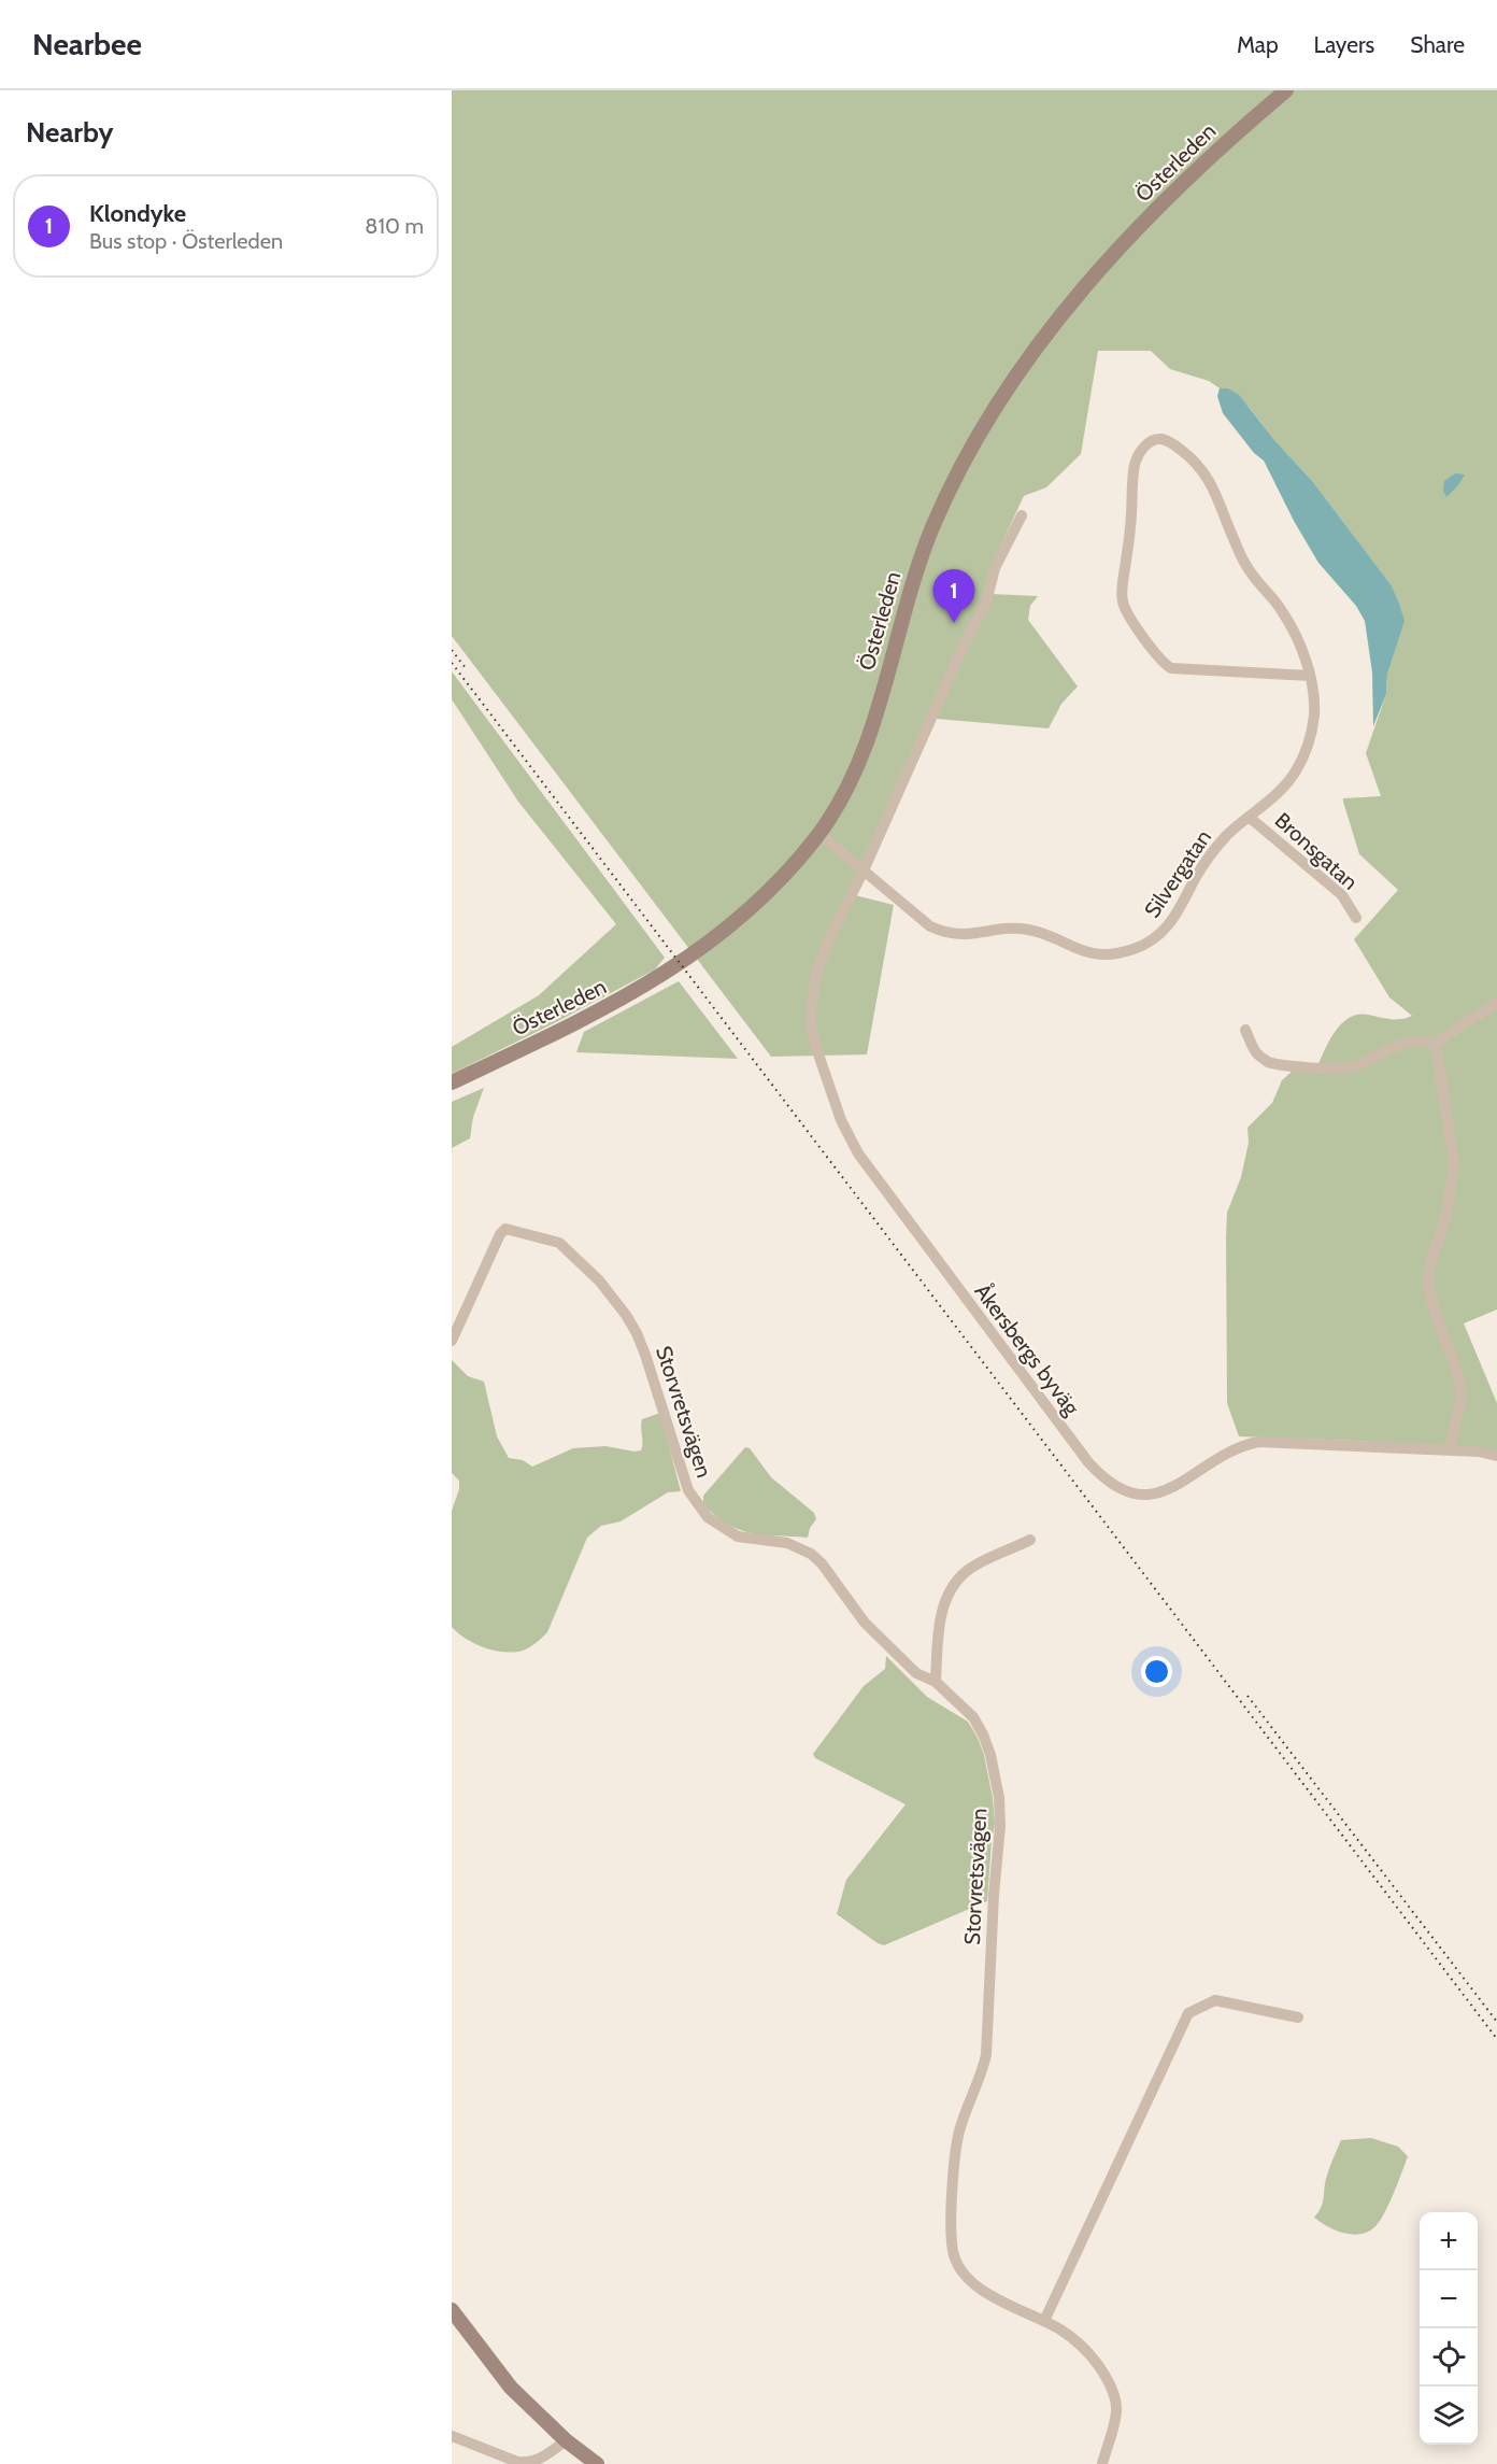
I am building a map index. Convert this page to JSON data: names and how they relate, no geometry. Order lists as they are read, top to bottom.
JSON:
{
  "streets": {
    "street": [
      "Österleden",
      "Bronsgatan",
      "Silvergatan",
      "Åkersbergs byväg",
      "Storvretsvägen"
    ]
  },
  "crossings": [
    ["Österleden", "Silvergatan"],
    ["Bronsgatan", "Silvergatan"],
    ["Silvergatan", "Åkersbergs byväg"]
  ],
  "page": {
    "header": "Nearbee",
    "nav": ["Map", "Layers", "Share"],
    "heading": "Nearby",
    "list": [
      {
        "mark": "1",
        "name": "Klondyke",
        "note": "Bus stop · Österleden",
        "value": "810 m"
      }
    ],
    "pins": "1",
    "map_buttons": ["+", "−"]
  }
}
